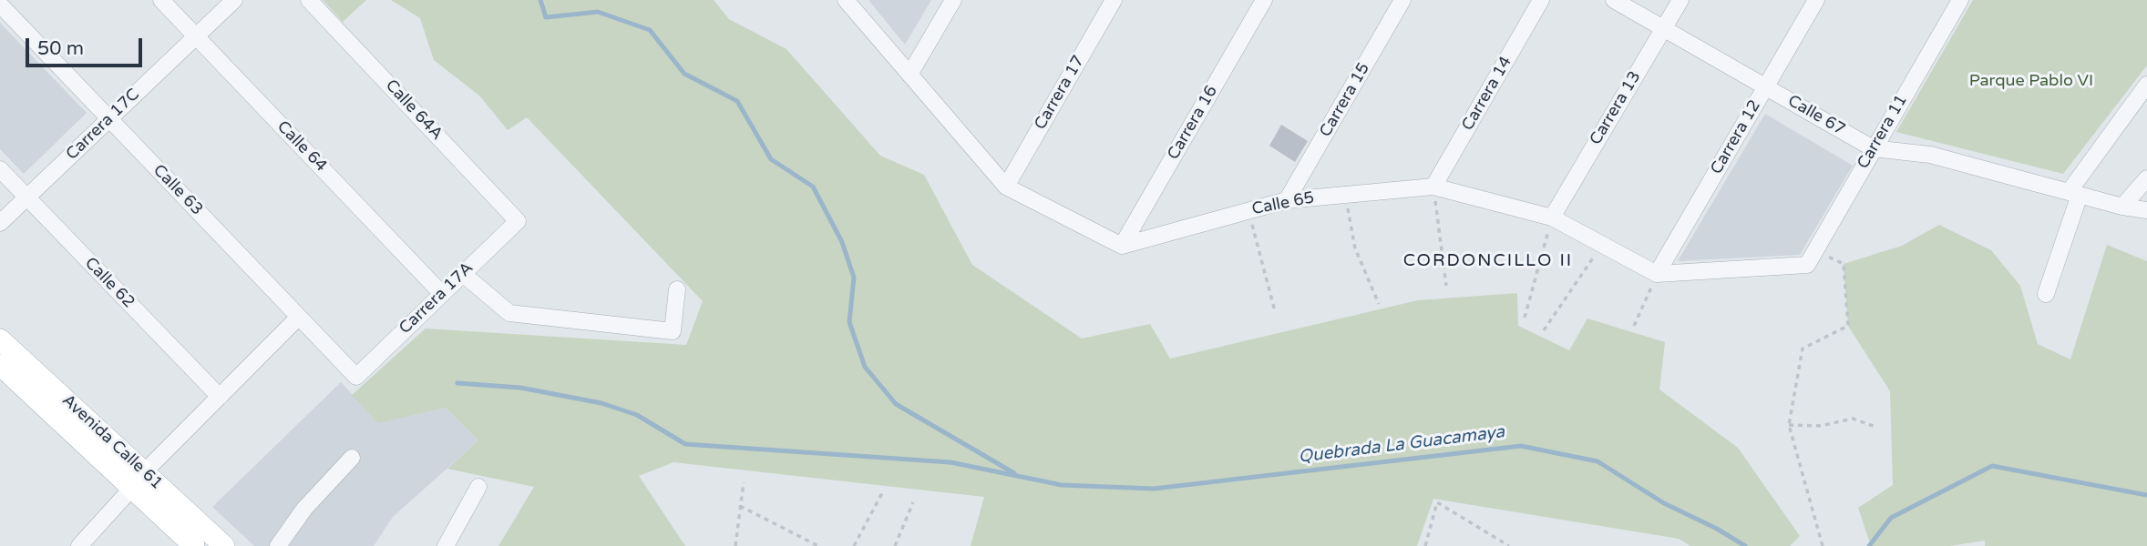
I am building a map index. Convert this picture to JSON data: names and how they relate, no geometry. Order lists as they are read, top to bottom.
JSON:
{
  "streets": {
    "main road": ["Avenida Calle 61"],
    "street": [
      "Carrera 17",
      "Carrera 14",
      "Carrera 15",
      "Carrera 13",
      "Calle 64A",
      "Calle 67",
      "Carrera 16",
      "Carrera 17C",
      "Carrera 11",
      "Carrera 12",
      "Calle 64",
      "Calle 63",
      "Calle 65",
      "Calle 62",
      "Carrera 17A"
    ]
  },
  "crossings": [
    ["Carrera 14", "Calle 65"],
    ["Carrera 15", "Calle 65"],
    ["Carrera 13", "Calle 67"],
    ["Carrera 13", "Calle 65"],
    ["Calle 64A", "Carrera 17A"],
    ["Calle 67", "Carrera 11"],
    ["Calle 67", "Carrera 12"],
    ["Carrera 16", "Calle 65"],
    ["Carrera 17C", "Calle 64"],
    ["Carrera 17C", "Calle 63"],
    ["Carrera 17C", "Calle 62"],
    ["Carrera 12", "Calle 65"],
    ["Calle 64", "Carrera 17A"],
    ["Calle 63", "Carrera 17A"]
  ],
  "districts": ["CORDONCILLO II"],
  "water": ["Quebrada La Guacamaya"],
  "parks": ["Parque Pablo VI"],
  "scale_bar": "50 m"
}
